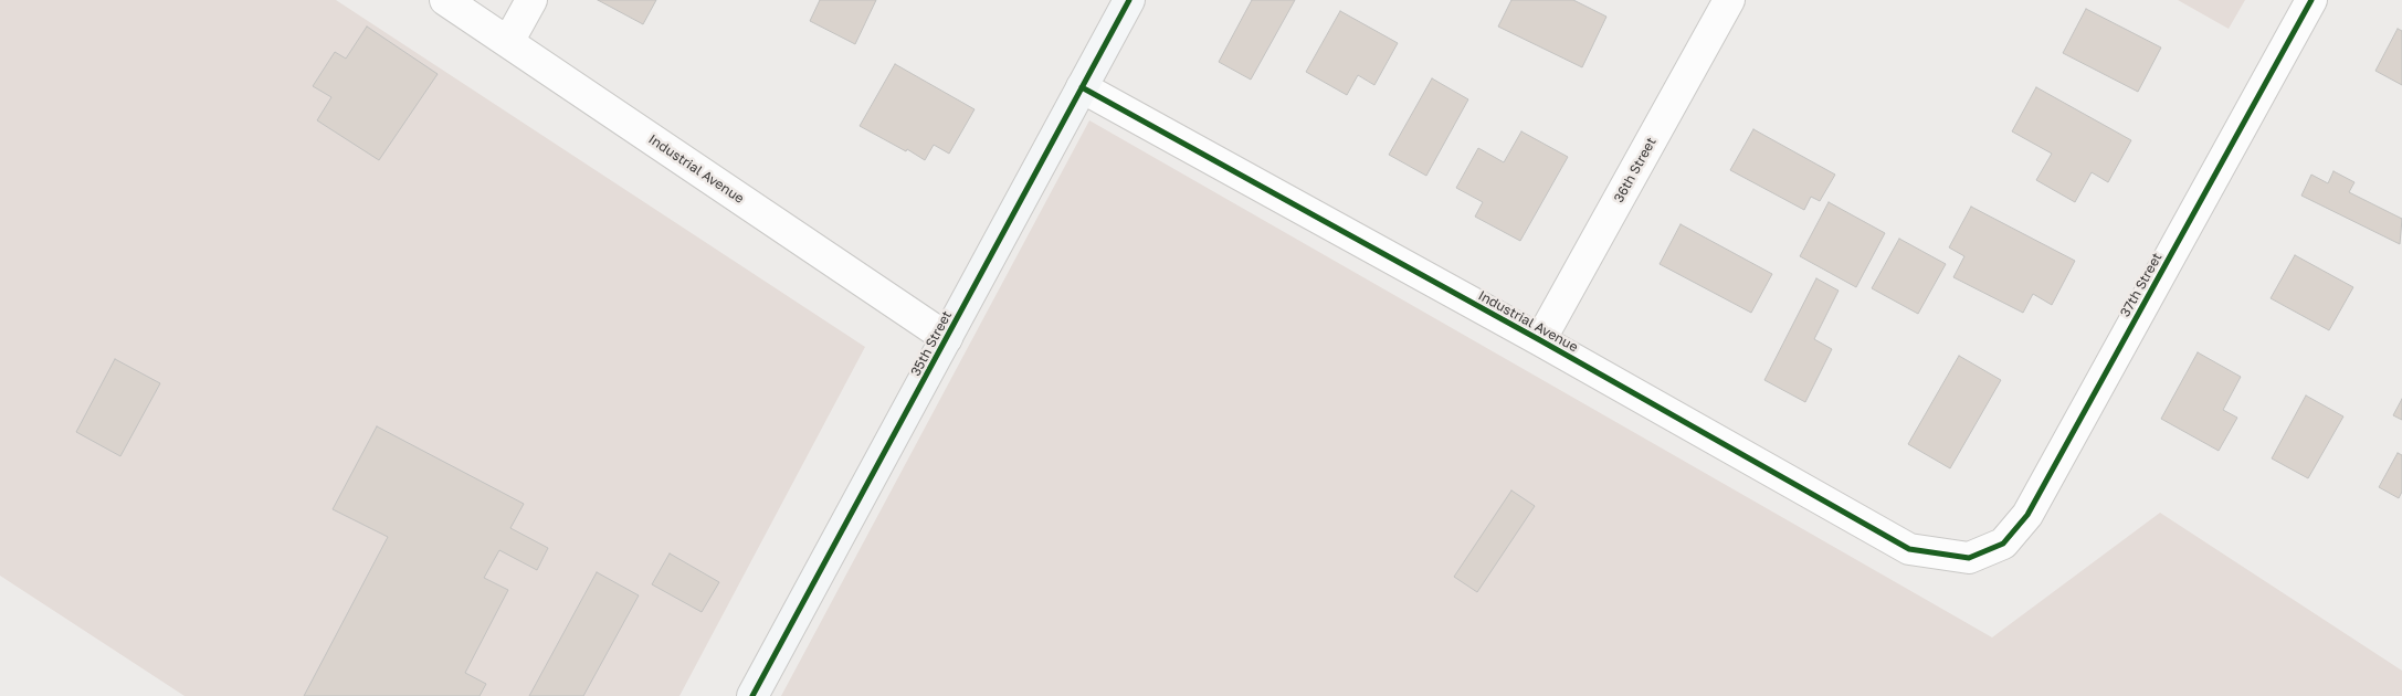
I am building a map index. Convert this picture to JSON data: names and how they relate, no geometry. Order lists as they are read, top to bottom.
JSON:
{
  "streets": {
    "street": [
      "Industrial Avenue",
      "36th Street",
      "37th Street",
      "35th Street"
    ]
  },
  "crossings": [
    ["Industrial Avenue", "36th Street"],
    ["Industrial Avenue", "37th Street"],
    ["Industrial Avenue", "35th Street"]
  ]
}
